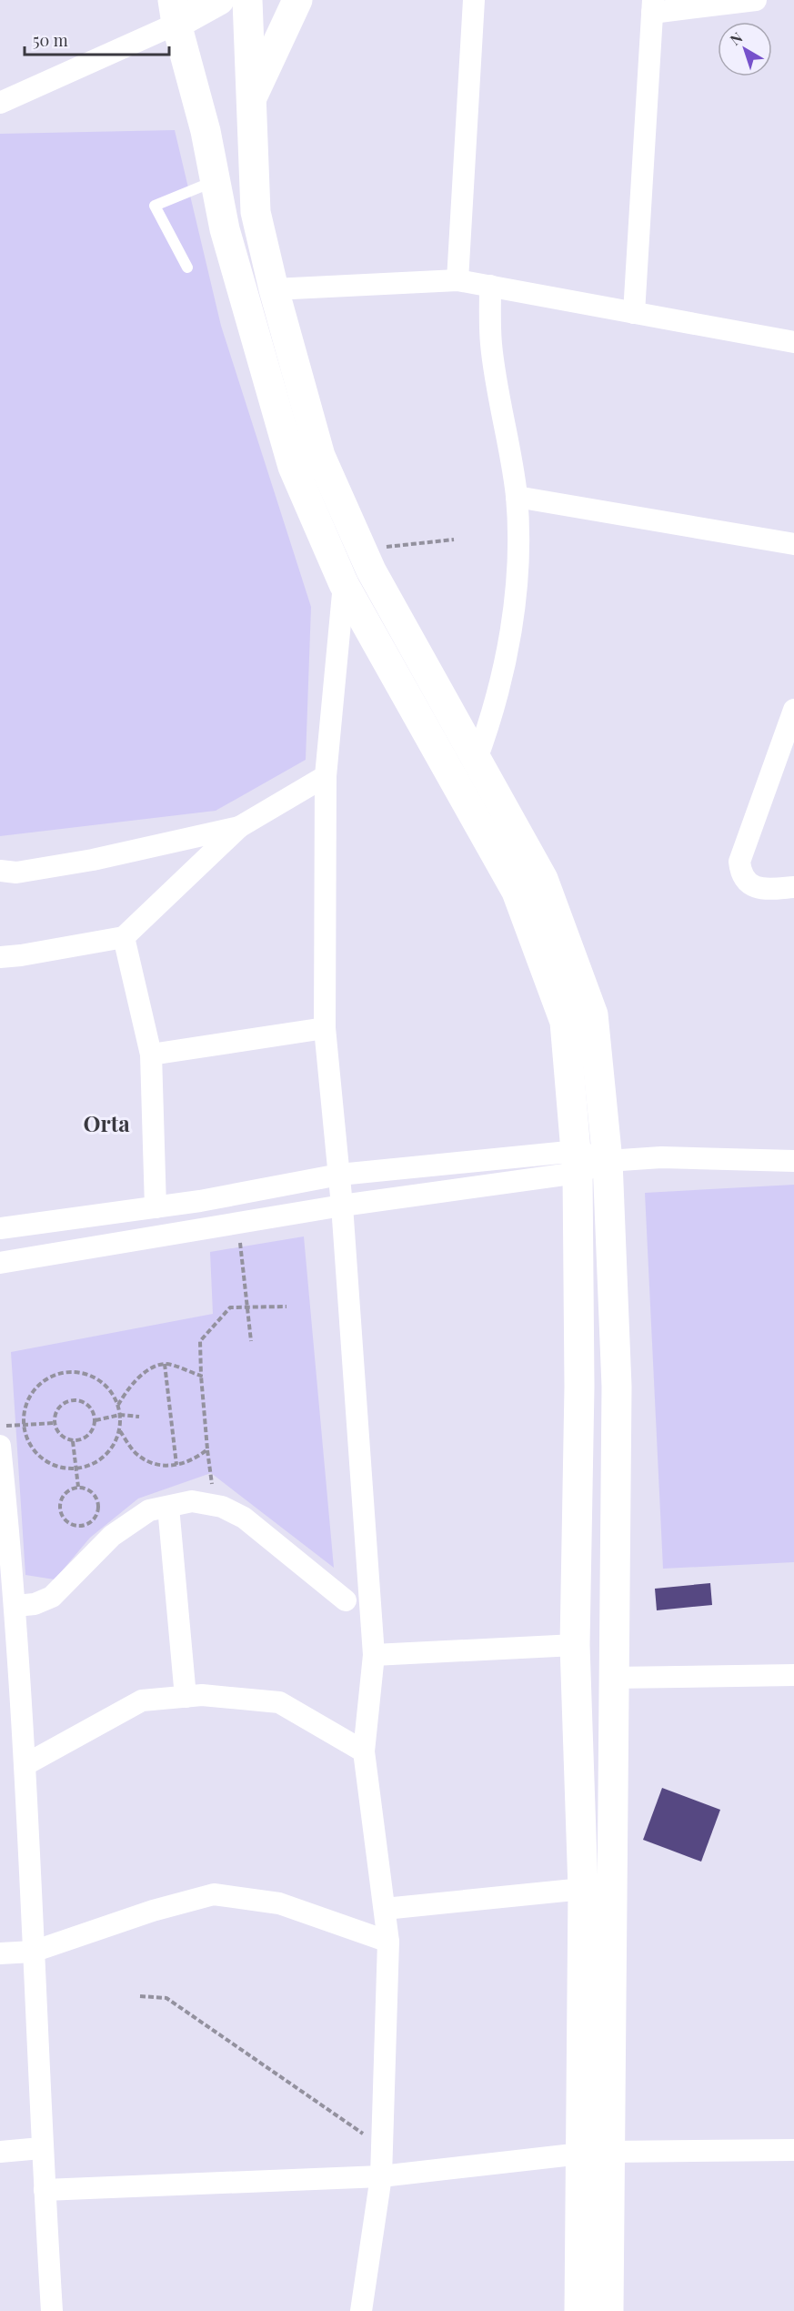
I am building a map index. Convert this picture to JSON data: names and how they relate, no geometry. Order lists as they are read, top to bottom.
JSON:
{
  "districts": ["Orta"],
  "scale_bar": "50 m",
  "north": "top left"
}
